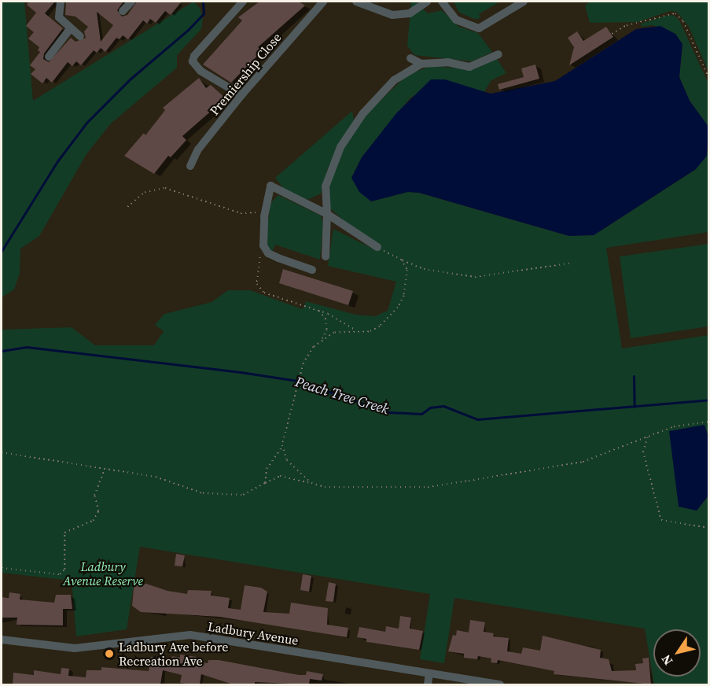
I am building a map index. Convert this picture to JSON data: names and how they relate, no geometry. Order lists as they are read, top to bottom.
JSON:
{
  "streets": {
    "street": ["Premiership Close", "Ladbury Avenue"]
  },
  "water": ["Peach Tree Creek"],
  "parks": ["Ladbury Avenue Reserve"],
  "places": ["Ladbury Ave before Recreation Ave"],
  "north": "bottom left"
}
